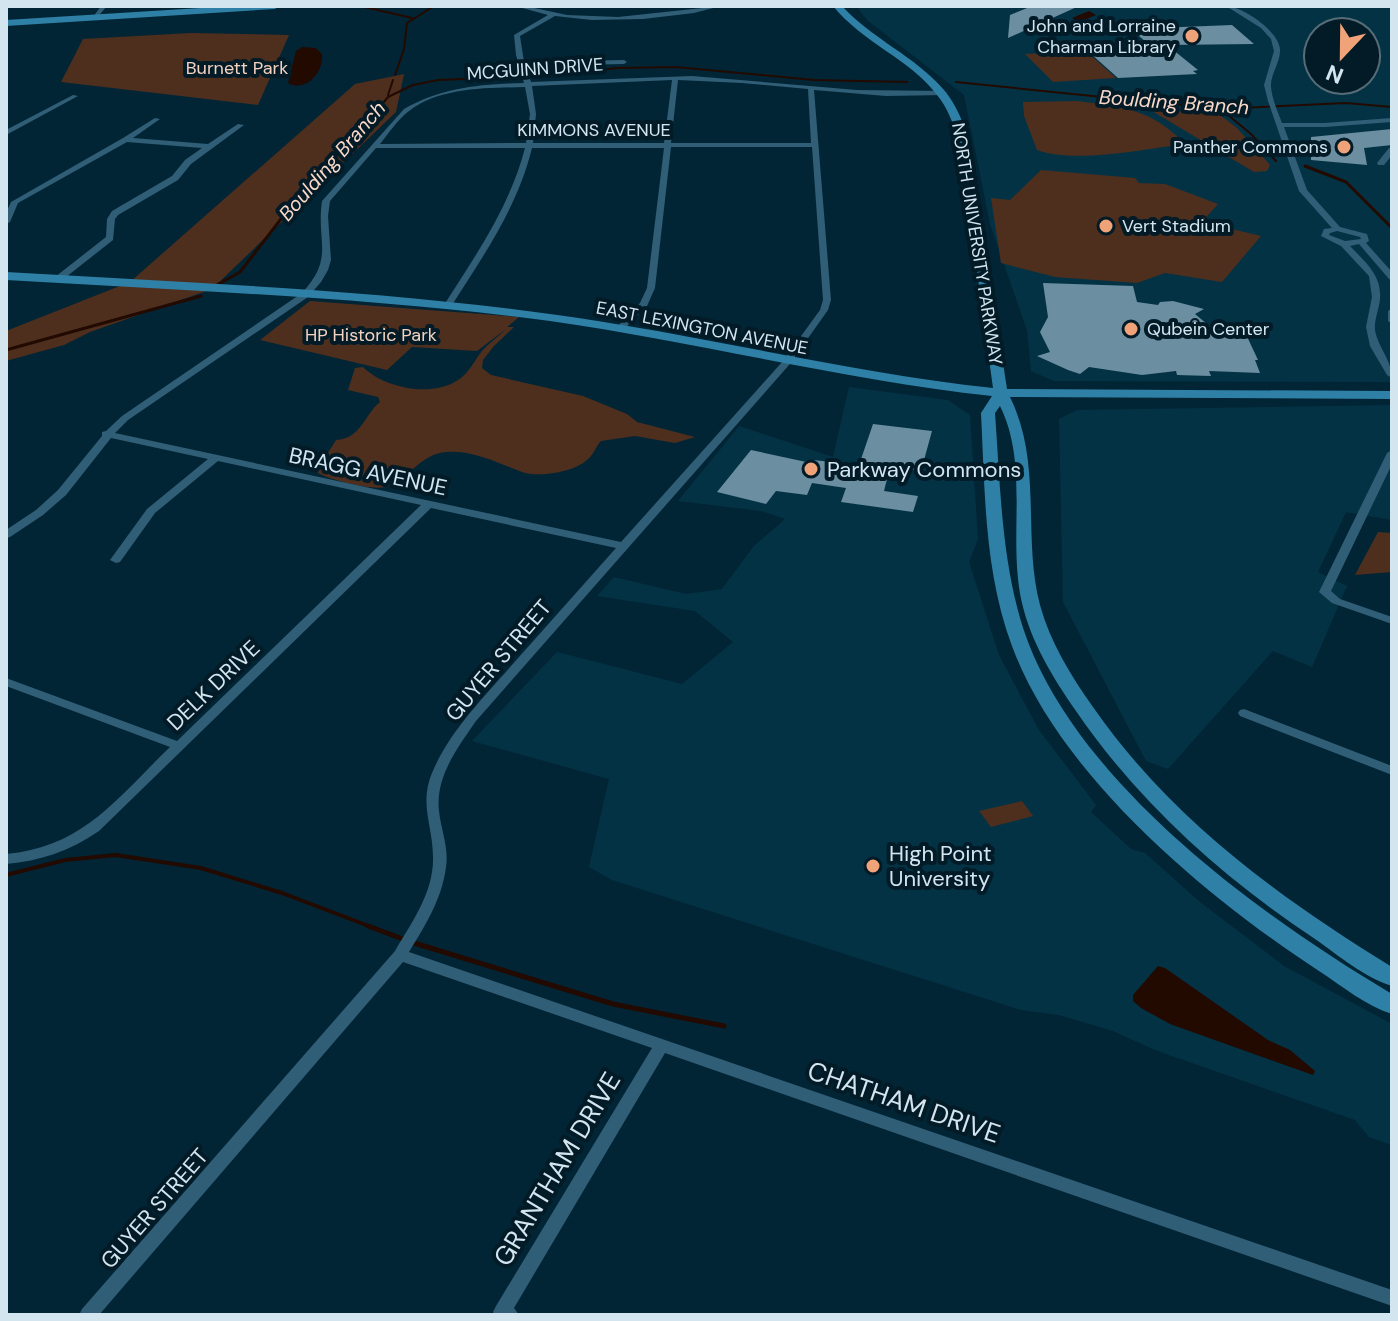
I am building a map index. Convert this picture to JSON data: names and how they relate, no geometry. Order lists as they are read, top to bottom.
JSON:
{
  "streets": {
    "main road": ["NORTH UNIVERSITY PARKWAY", "EAST LEXINGTON AVENUE"],
    "street": [
      "MCGUINN DRIVE",
      "KIMMONS AVENUE",
      "BRAGG AVENUE",
      "GUYER STREET",
      "DELK DRIVE",
      "CHATHAM DRIVE",
      "GRANTHAM DRIVE"
    ]
  },
  "crossings": [
    ["MCGUINN DRIVE", "KIMMONS AVENUE"],
    ["MCGUINN DRIVE", "NORTH UNIVERSITY PARKWAY"],
    ["MCGUINN DRIVE", "EAST LEXINGTON AVENUE"],
    ["MCGUINN DRIVE", "BRAGG AVENUE"],
    ["MCGUINN DRIVE", "GUYER STREET"],
    ["KIMMONS AVENUE", "GUYER STREET"],
    ["NORTH UNIVERSITY PARKWAY", "EAST LEXINGTON AVENUE"],
    ["EAST LEXINGTON AVENUE", "GUYER STREET"],
    ["BRAGG AVENUE", "GUYER STREET"],
    ["BRAGG AVENUE", "DELK DRIVE"],
    ["GUYER STREET", "CHATHAM DRIVE"],
    ["CHATHAM DRIVE", "GRANTHAM DRIVE"]
  ],
  "water": ["Boulding Branch"],
  "parks": ["Burnett Park", "HP Historic Park"],
  "places": [
    "John and Lorraine Charman Library",
    "Panther Commons",
    "Vert Stadium",
    "Qubein Center",
    "Parkway Commons",
    "High Point University"
  ],
  "north": "bottom"
}
